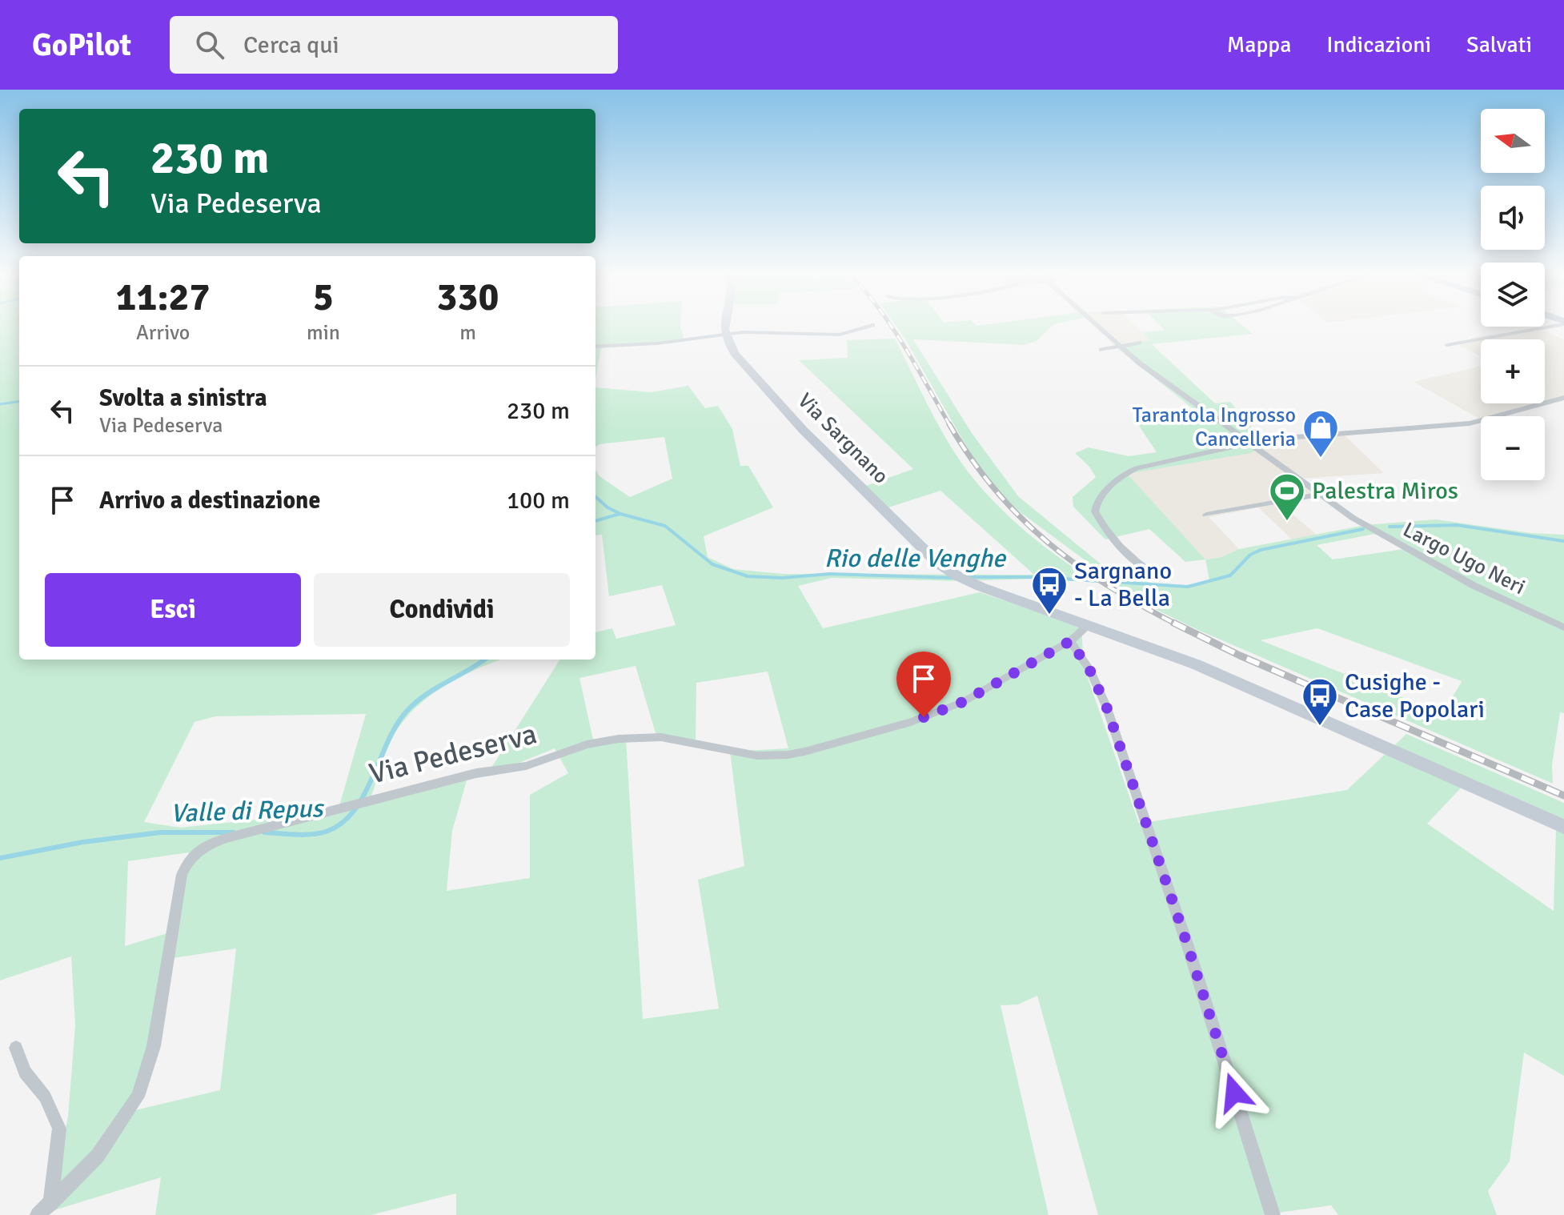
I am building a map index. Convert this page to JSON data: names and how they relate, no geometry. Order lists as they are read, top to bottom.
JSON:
{
  "streets": {
    "street": ["Via Sargnano", "Largo Ugo Neri", "Via Pedeserva"]
  },
  "crossings": [
    ["Via Sargnano", "Via Pedeserva"]
  ],
  "water": ["Rio delle Venghe", "Valle di Repus"],
  "places": {
    "shop": ["Tarantola Ingrosso Cancelleria"],
    "sports": ["Palestra Miros"],
    "bus stop": ["Sargnano - La Bella", "Cusighe - Case Popolari"]
  },
  "north": "left",
  "page": {
    "header": "GoPilot",
    "search": "Cerca qui",
    "nav": ["Mappa", "Indicazioni", "Salvati"],
    "map_buttons": ["+", "−"],
    "turn": ["230 m", "Via Pedeserva"],
    "eta": [
      "11:27",
      "Arrivo",
      "5",
      "min",
      "330",
      "m"
    ],
    "list": [
      {
        "name": "Svolta a sinistra",
        "note": "Via Pedeserva",
        "value": "230 m"
      },
      {
        "name": "Arrivo a destinazione",
        "value": "100 m"
      }
    ],
    "buttons": ["Esci", "Condividi"]
  }
}
